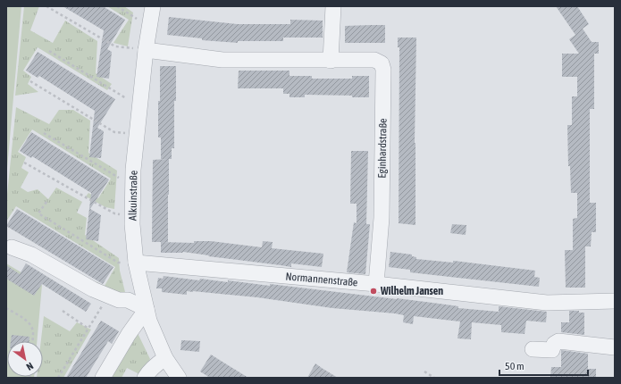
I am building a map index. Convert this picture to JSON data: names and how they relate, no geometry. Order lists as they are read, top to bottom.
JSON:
{
  "streets": {
    "street": ["Eginhardstraße", "Alkuinstraße", "Normannenstraße"]
  },
  "crossings": [
    ["Eginhardstraße", "Alkuinstraße"],
    ["Eginhardstraße", "Normannenstraße"],
    ["Alkuinstraße", "Normannenstraße"]
  ],
  "places": ["Wilhelm Jansen"],
  "scale_bar": "50 m",
  "north": "bottom right"
}
